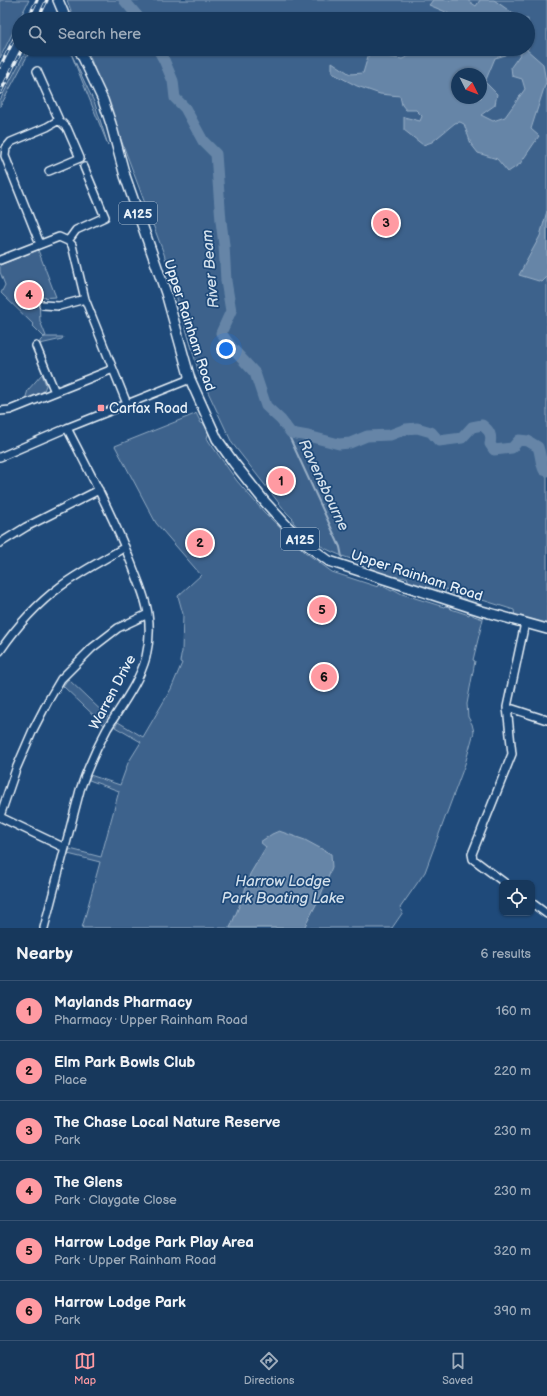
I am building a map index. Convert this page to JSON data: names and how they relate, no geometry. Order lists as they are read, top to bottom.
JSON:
{
  "streets": {
    "main road": ["A125", "Upper Rainham Road"],
    "street": ["Warren Drive"]
  },
  "water": ["River Beam", "Ravensbourne", "Harrow Lodge Park Boating Lake"],
  "places": {
    "transit": ["Carfax Road"]
  },
  "north": "bottom right",
  "page": {
    "search": "Search here",
    "pins": [
      "3",
      "4",
      "1",
      "2",
      "5",
      "6"
    ],
    "heading": ["Nearby", "6 results"],
    "list": [
      {
        "mark": "1",
        "name": "Maylands Pharmacy",
        "note": "Pharmacy · Upper Rainham Road",
        "value": "160 m"
      },
      {
        "mark": "2",
        "name": "Elm Park Bowls Club",
        "note": "Place",
        "value": "220 m"
      },
      {
        "mark": "3",
        "name": "The Chase Local Nature Reserve",
        "note": "Park",
        "value": "230 m"
      },
      {
        "mark": "4",
        "name": "The Glens",
        "note": "Park · Claygate Close",
        "value": "230 m"
      },
      {
        "mark": "5",
        "name": "Harrow Lodge Park Play Area",
        "note": "Park · Upper Rainham Road",
        "value": "320 m"
      },
      {
        "mark": "6",
        "name": "Harrow Lodge Park",
        "note": "Park",
        "value": "390 m"
      }
    ],
    "nav": ["Map", "Directions", "Saved"]
  }
}
